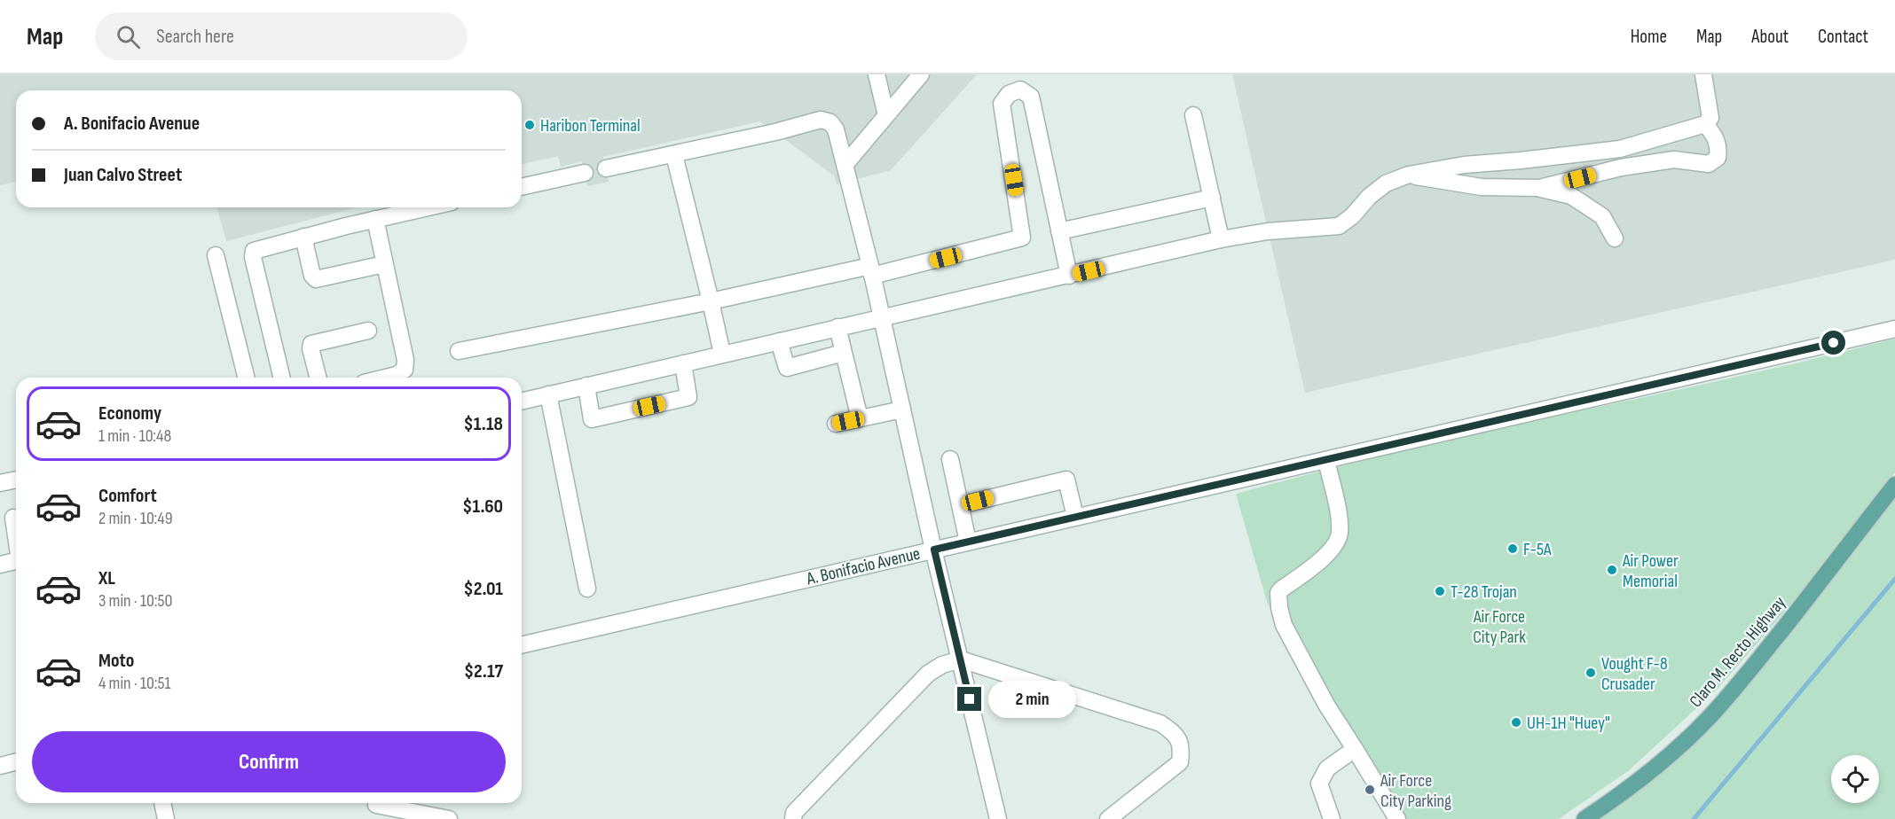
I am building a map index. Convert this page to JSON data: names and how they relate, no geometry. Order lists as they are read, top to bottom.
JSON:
{
  "streets": {
    "main road": ["Claro M. Recto Highway"],
    "street": ["A. Bonifacio Avenue"]
  },
  "parks": ["Air Force City Park"],
  "places": [
    "Haribon Terminal",
    "F-5A",
    "Air Power Memorial",
    "T-28 Trojan",
    "Vought F-8 Crusader",
    "UH-1H \"Huey\"",
    "Air Force City Parking"
  ],
  "page": {
    "header": "Map",
    "search": "Search here",
    "nav": [
      "Home",
      "Map",
      "About",
      "Contact"
    ],
    "banner": ["A. Bonifacio Avenue", "Juan Calvo Street"],
    "list": [
      {
        "name": "Economy",
        "note": "1 min · 10:48",
        "value": "$1.18"
      },
      {
        "name": "Comfort",
        "note": "2 min · 10:49",
        "value": "$1.60"
      },
      {
        "name": "XL",
        "note": "3 min · 10:50",
        "value": "$2.01"
      },
      {
        "name": "Moto",
        "note": "4 min · 10:51",
        "value": "$2.17"
      }
    ],
    "bubble": "2 min",
    "buttons": "Confirm"
  }
}
